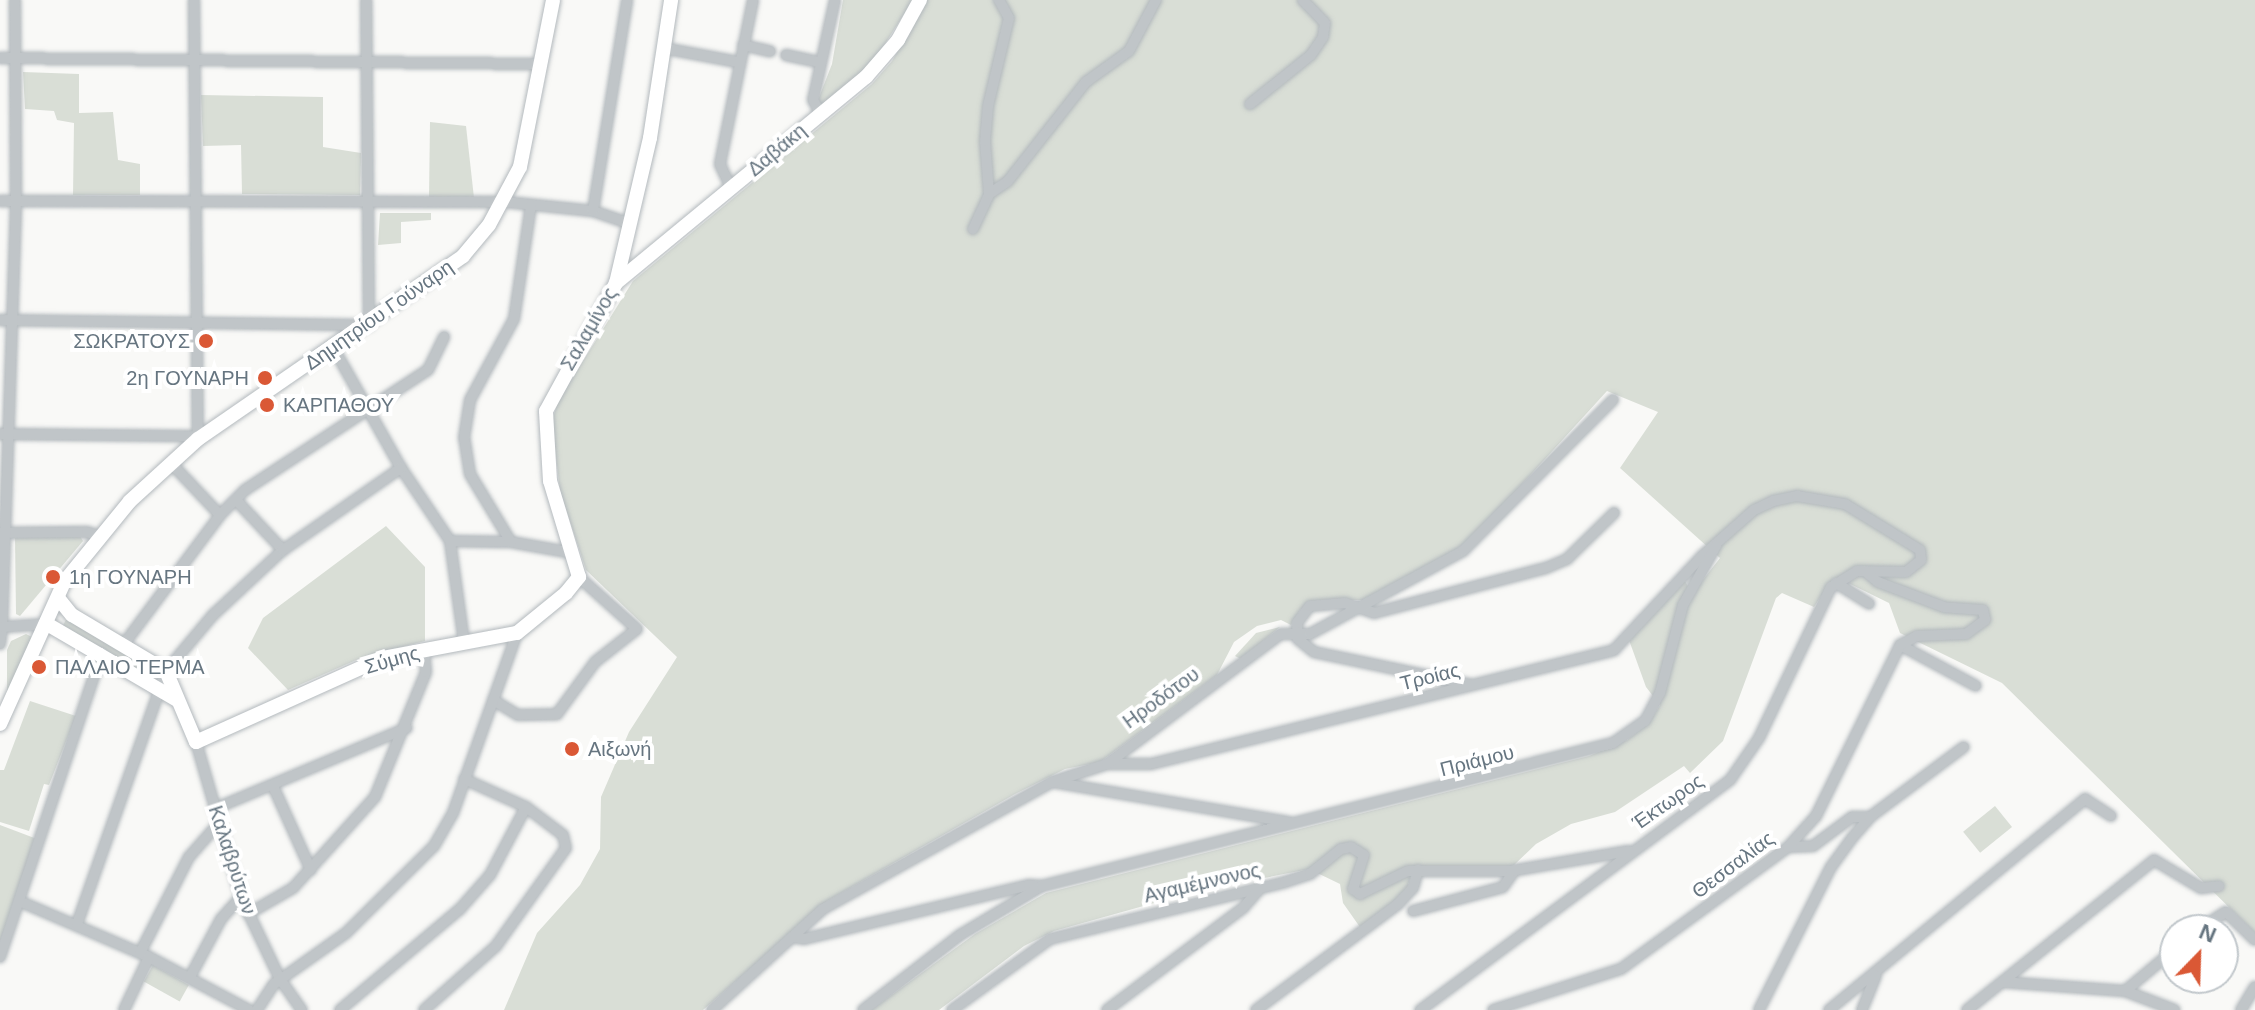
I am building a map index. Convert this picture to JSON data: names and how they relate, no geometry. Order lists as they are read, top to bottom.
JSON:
{
  "streets": {
    "street": [
      "Δαβάκη",
      "Δημητρίου Γούναρη",
      "Σαλαμίνος",
      "Σύμης",
      "Τροίας",
      "Ηροδότου",
      "Πριάμου",
      "Έκτωρος",
      "Καλαβρύτων",
      "Θεσσαλίας",
      "Αγαμέμνονος"
    ]
  },
  "crossings": [
    ["Δαβάκη", "Σαλαμίνος"],
    ["Δημητρίου Γούναρη", "Καλαβρύτων"],
    ["Σύμης", "Καλαβρύτων"],
    ["Τροίας", "Ηροδότου"],
    ["Τροίας", "Πριάμου"]
  ],
  "places": [
    "ΣΩΚΡΑΤΟΥΣ",
    "2η ΓΟΥΝΑΡΗ",
    "ΚΑΡΠΑΘΟΥ",
    "1η ΓΟΥΝΑΡΗ",
    "ΠΑΛΑΙΟ ΤΕΡΜΑ",
    "Αιξωνή"
  ],
  "north": "top right"
}
